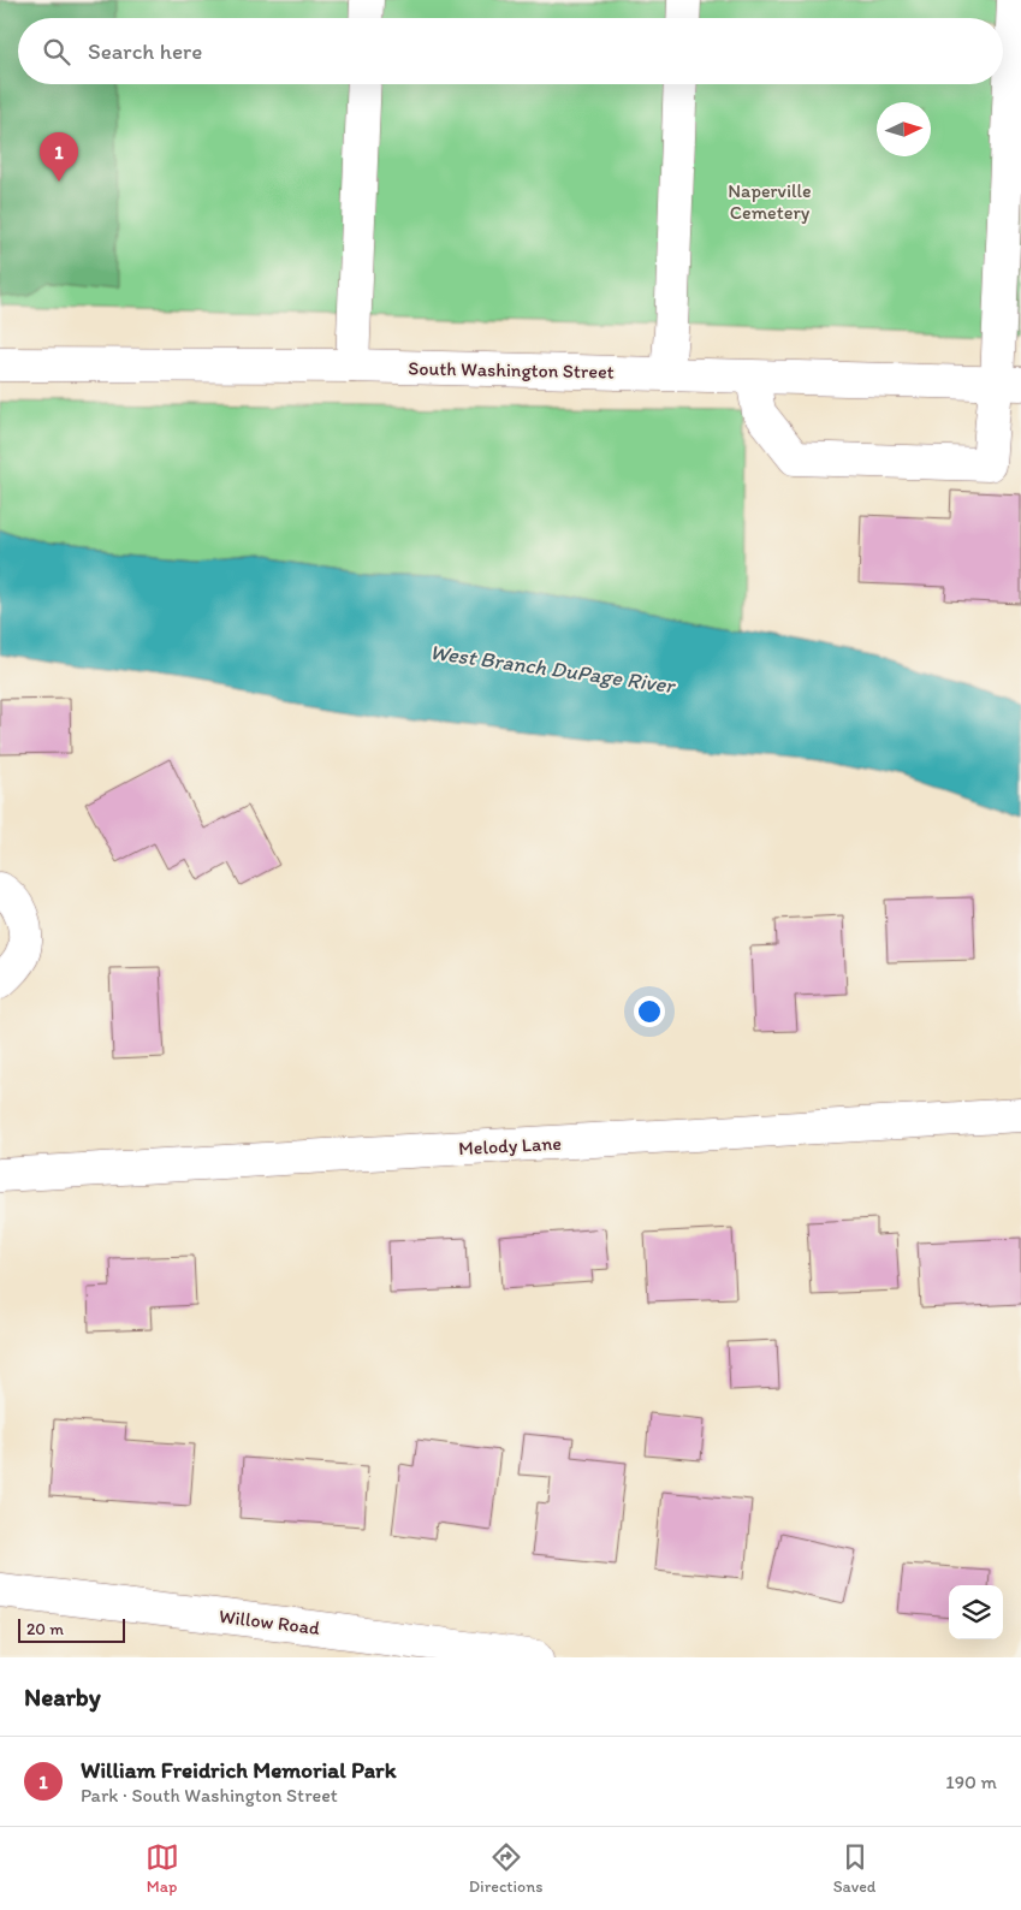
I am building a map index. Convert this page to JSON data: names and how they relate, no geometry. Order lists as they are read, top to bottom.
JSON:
{
  "streets": {
    "street": ["South Washington Street", "Melody Lane", "Willow Road"]
  },
  "water": ["West Branch DuPage River"],
  "parks": ["Naperville Cemetery"],
  "scale_bar": "20 m",
  "north": "right",
  "page": {
    "search": "Search here",
    "pins": "1",
    "scale": "20 m",
    "heading": "Nearby",
    "list": [
      {
        "mark": "1",
        "name": "William Freidrich Memorial Park",
        "note": "Park · South Washington Street",
        "value": "190 m"
      }
    ],
    "nav": ["Map", "Directions", "Saved"]
  }
}
